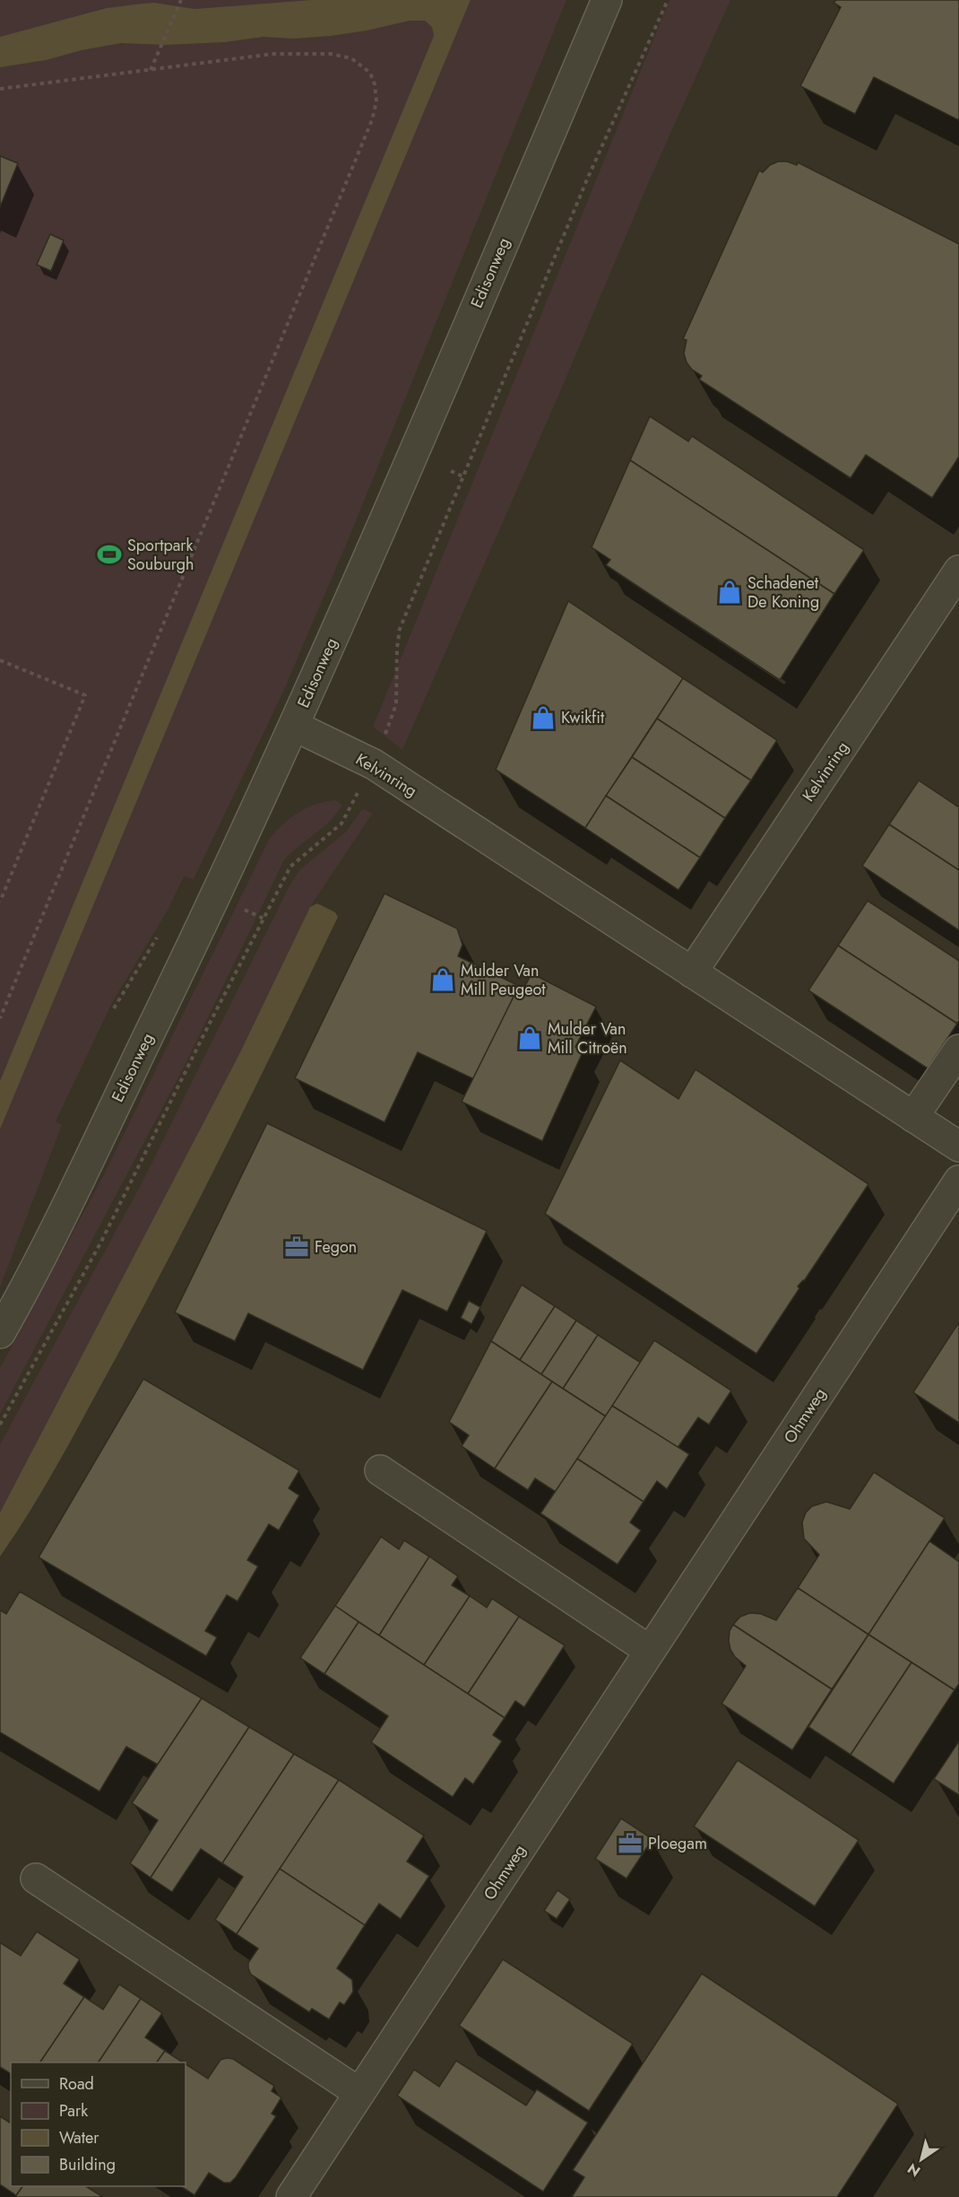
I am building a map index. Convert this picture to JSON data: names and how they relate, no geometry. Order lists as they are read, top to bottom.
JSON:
{
  "streets": {
    "street": ["Edisonweg", "Kelvinring", "Ohmweg"]
  },
  "crossings": [
    ["Edisonweg", "Kelvinring"]
  ],
  "places": {
    "sports": ["Sportpark Souburgh"],
    "shop": [
      "Schadenet De Koning",
      "Kwikfit",
      "Mulder Van Mill Peugeot",
      "Mulder Van Mill Citroën"
    ],
    "office": ["Fegon", "Ploegam"]
  },
  "legend": [
    "Road",
    "Park",
    "Water",
    "Building"
  ],
  "north": "bottom left"
}
